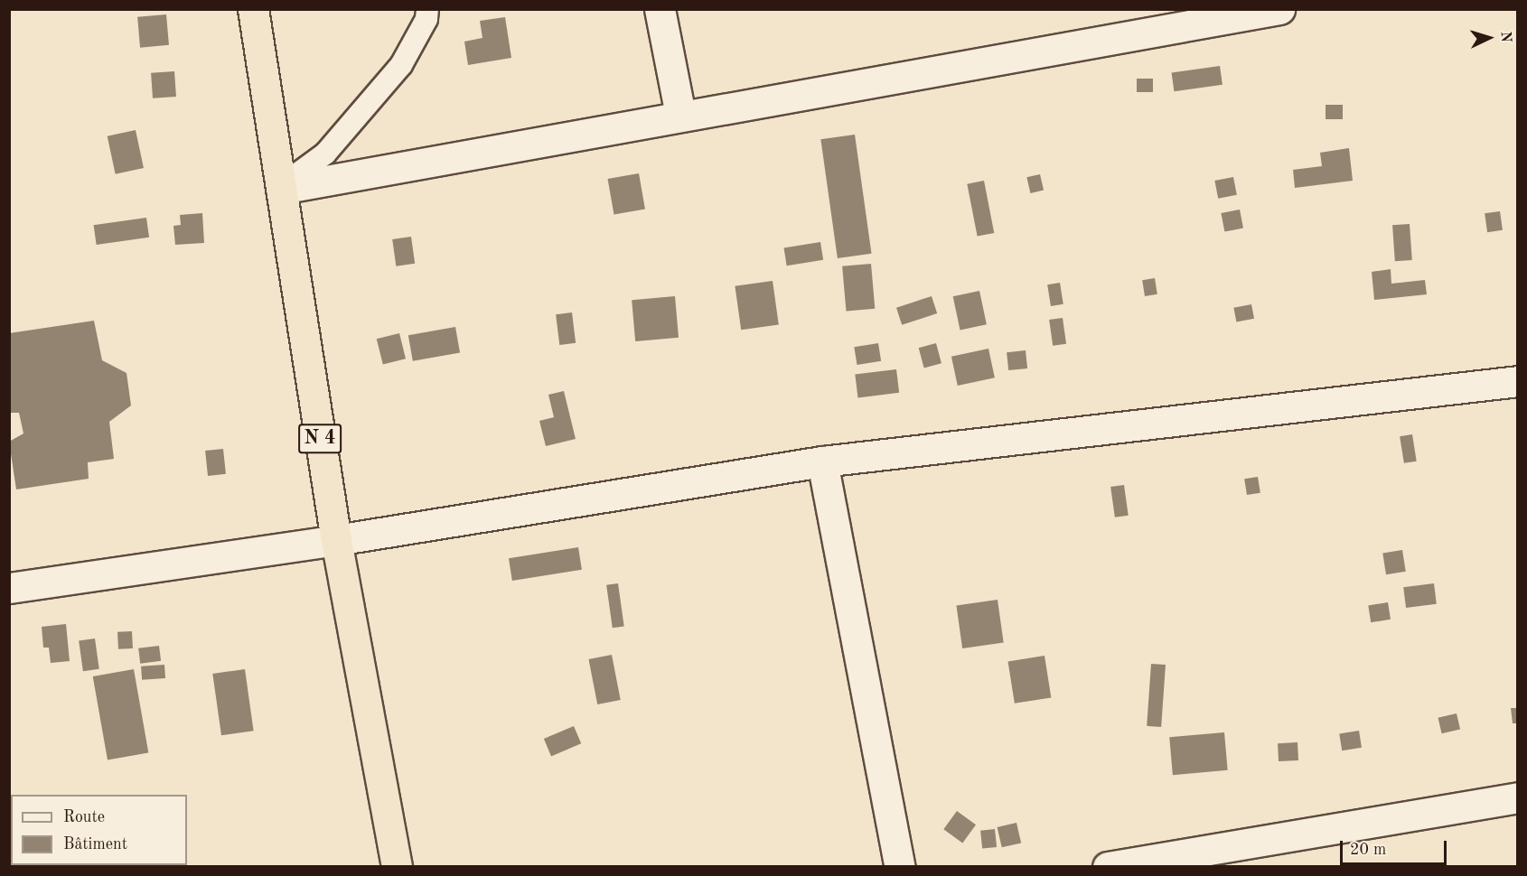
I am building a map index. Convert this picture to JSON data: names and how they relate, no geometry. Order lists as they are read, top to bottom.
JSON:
{
  "streets": {
    "highway": ["N 4"]
  },
  "legend": ["Route", "Bâtiment"],
  "scale_bar": "20 m",
  "north": "right"
}
